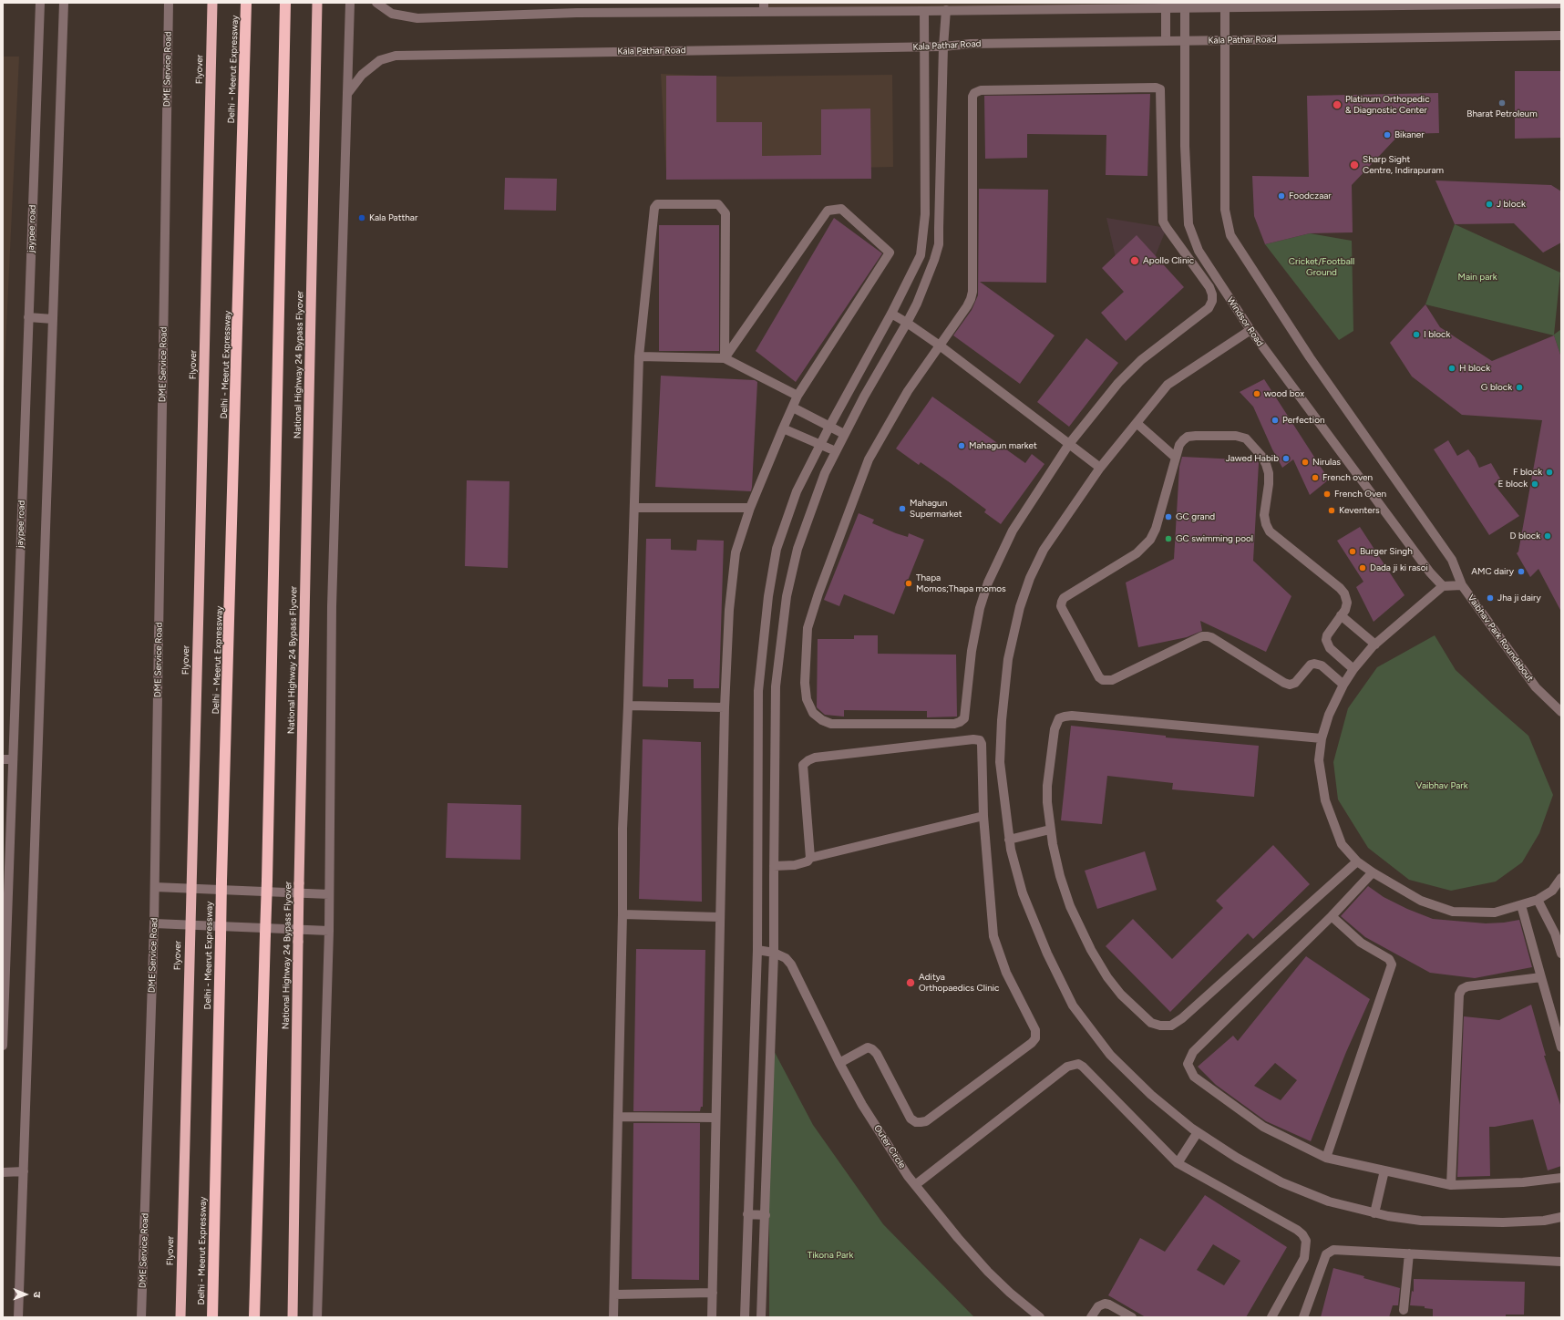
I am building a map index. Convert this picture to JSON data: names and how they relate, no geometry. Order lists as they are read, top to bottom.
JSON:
{
  "streets": {
    "highway": ["Flyover", "Delhi - Meerut Expressway", "National Highway 24 Bypass Flyover"],
    "street": [
      "Kala Pathar Road",
      "DME Service Road",
      "jaypee road",
      "Windsor Road",
      "Vaibhav Park Roundabout",
      "Outer Circle"
    ]
  },
  "crossings": [
    ["Kala Pathar Road", "Windsor Road"],
    ["Windsor Road", "Vaibhav Park Roundabout"]
  ],
  "parks": [
    "Cricket/Football Ground",
    "Main park",
    "Vaibhav Park",
    "Tikona Park"
  ],
  "places": [
    "Bharat Petroleum",
    "Platinum Orthopedic & Diagnostic Center",
    "Bikaner",
    "Sharp Sight Centre, Indirapuram",
    "Foodczaar",
    "J block",
    "Kala Patthar",
    "Apollo Clinic",
    "I block",
    "H block",
    "G block",
    "wood box",
    "Perfection",
    "Mahagun market",
    "Jawed Habib",
    "Nirulas",
    "F block",
    "French oven",
    "E block",
    "French Oven",
    "Mahagun Supermarket",
    "Keventers",
    "GC grand",
    "D block",
    "GC swimming pool",
    "Burger Singh",
    "Dada ji ki rasoi",
    "AMC dairy",
    "Thapa Momos;Thapa momos",
    "Jha ji dairy",
    "Aditya Orthopaedics Clinic"
  ],
  "north": "right"
}
